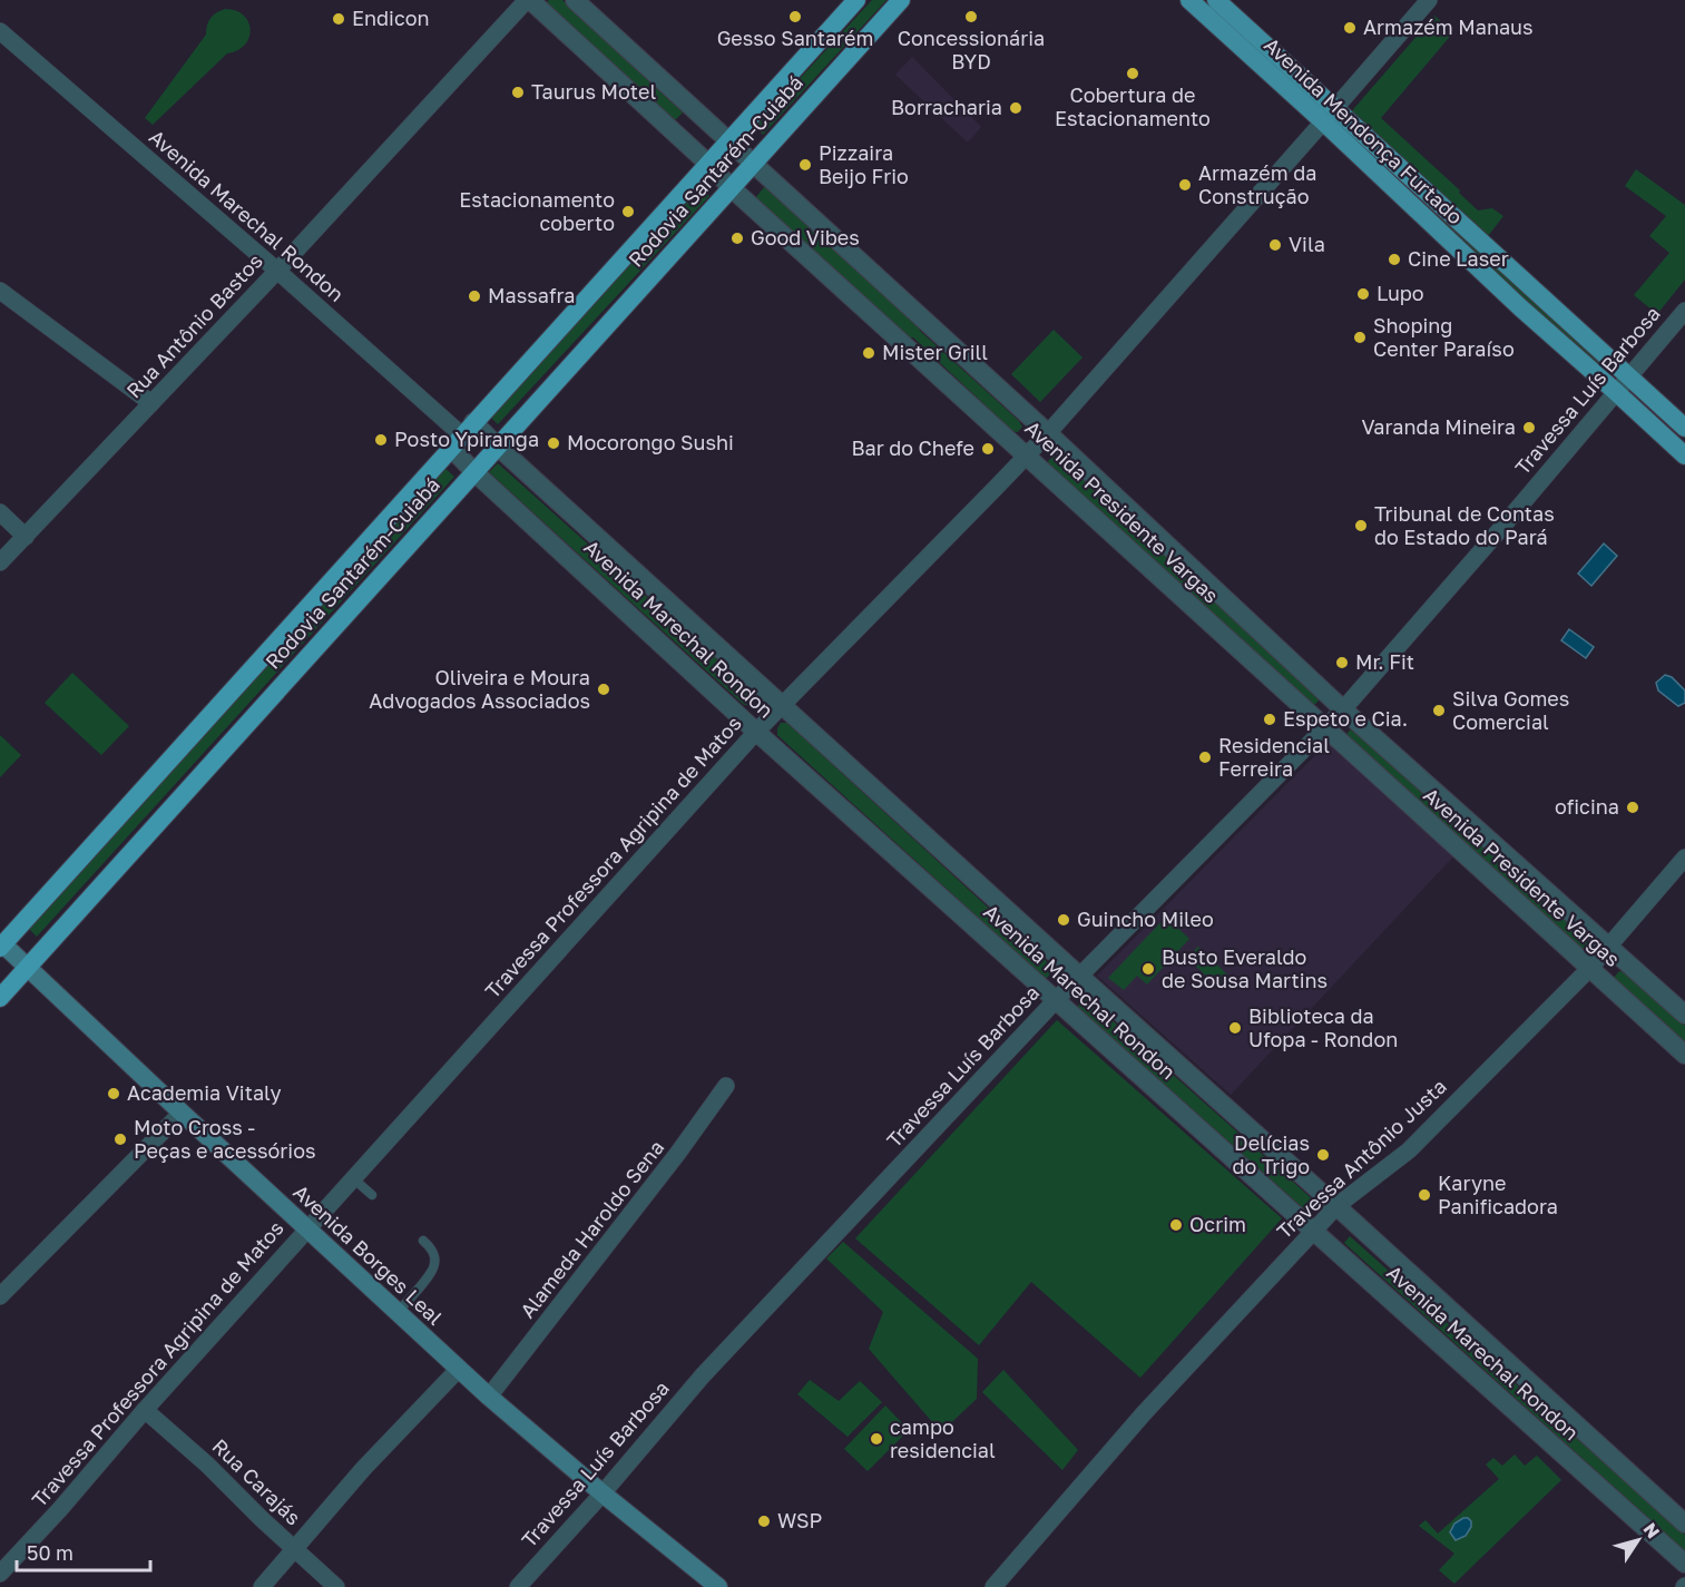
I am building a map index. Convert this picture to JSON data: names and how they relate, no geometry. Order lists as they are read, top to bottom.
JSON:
{
  "streets": {
    "highway": ["Rodovia Santarém-Cuiabá"],
    "main road": ["Avenida Mendonça Furtado", "Avenida Borges Leal"],
    "street": [
      "Avenida Marechal Rondon",
      "Rua Antônio Bastos",
      "Travessa Luís Barbosa",
      "Avenida Presidente Vargas",
      "Travessa Professora Agripina de Matos",
      "Travessa Antônio Justa",
      "Alameda Haroldo Sena",
      "Rua Carajás"
    ]
  },
  "crossings": [
    ["Avenida Mendonça Furtado", "Travessa Luís Barbosa"],
    ["Avenida Mendonça Furtado", "Travessa Professora Agripina de Matos"],
    ["Rodovia Santarém-Cuiabá", "Avenida Marechal Rondon"],
    ["Rodovia Santarém-Cuiabá", "Avenida Presidente Vargas"],
    ["Rodovia Santarém-Cuiabá", "Avenida Borges Leal"],
    ["Avenida Marechal Rondon", "Rua Antônio Bastos"],
    ["Avenida Marechal Rondon", "Travessa Luís Barbosa"],
    ["Avenida Marechal Rondon", "Travessa Professora Agripina de Matos"],
    ["Avenida Marechal Rondon", "Travessa Antônio Justa"],
    ["Rua Antônio Bastos", "Avenida Presidente Vargas"],
    ["Travessa Luís Barbosa", "Avenida Presidente Vargas"],
    ["Travessa Luís Barbosa", "Avenida Borges Leal"],
    ["Avenida Presidente Vargas", "Travessa Professora Agripina de Matos"],
    ["Avenida Presidente Vargas", "Travessa Antônio Justa"],
    ["Travessa Professora Agripina de Matos", "Avenida Borges Leal"],
    ["Travessa Professora Agripina de Matos", "Rua Carajás"],
    ["Alameda Haroldo Sena", "Avenida Borges Leal"]
  ],
  "places": [
    "Gesso Santarém",
    "Concessionária BYD",
    "Endicon",
    "Armazém Manaus",
    "Cobertura de Estacionamento",
    "Taurus Motel",
    "Borracharia",
    "Pizzaira Beijo Frio",
    "Armazém da Construção",
    "Estacionamento coberto",
    "Good Vibes",
    "Vila",
    "Cine Laser",
    "Lupo",
    "Massafra",
    "Shoping Center Paraíso",
    "Mister Grill",
    "Varanda Mineira",
    "Posto Ypiranga",
    "Mocorongo Sushi",
    "Bar do Chefe",
    "Tribunal de Contas do Estado do Pará",
    "Mr. Fit",
    "Oliveira e Moura Advogados Associados",
    "Silva Gomes Comercial",
    "Espeto e Cia.",
    "Residencial Ferreira",
    "oficina",
    "Guincho Mileo",
    "Busto Everaldo de Sousa Martins",
    "Biblioteca da Ufopa - Rondon",
    "Academia Vitaly",
    "Moto Cross - Peças e acessórios",
    "Delícias do Trigo",
    "Karyne Panificadora",
    "Ocrim",
    "campo residencial",
    "WSP"
  ],
  "scale_bar": "50 m",
  "north": "top right"
}
